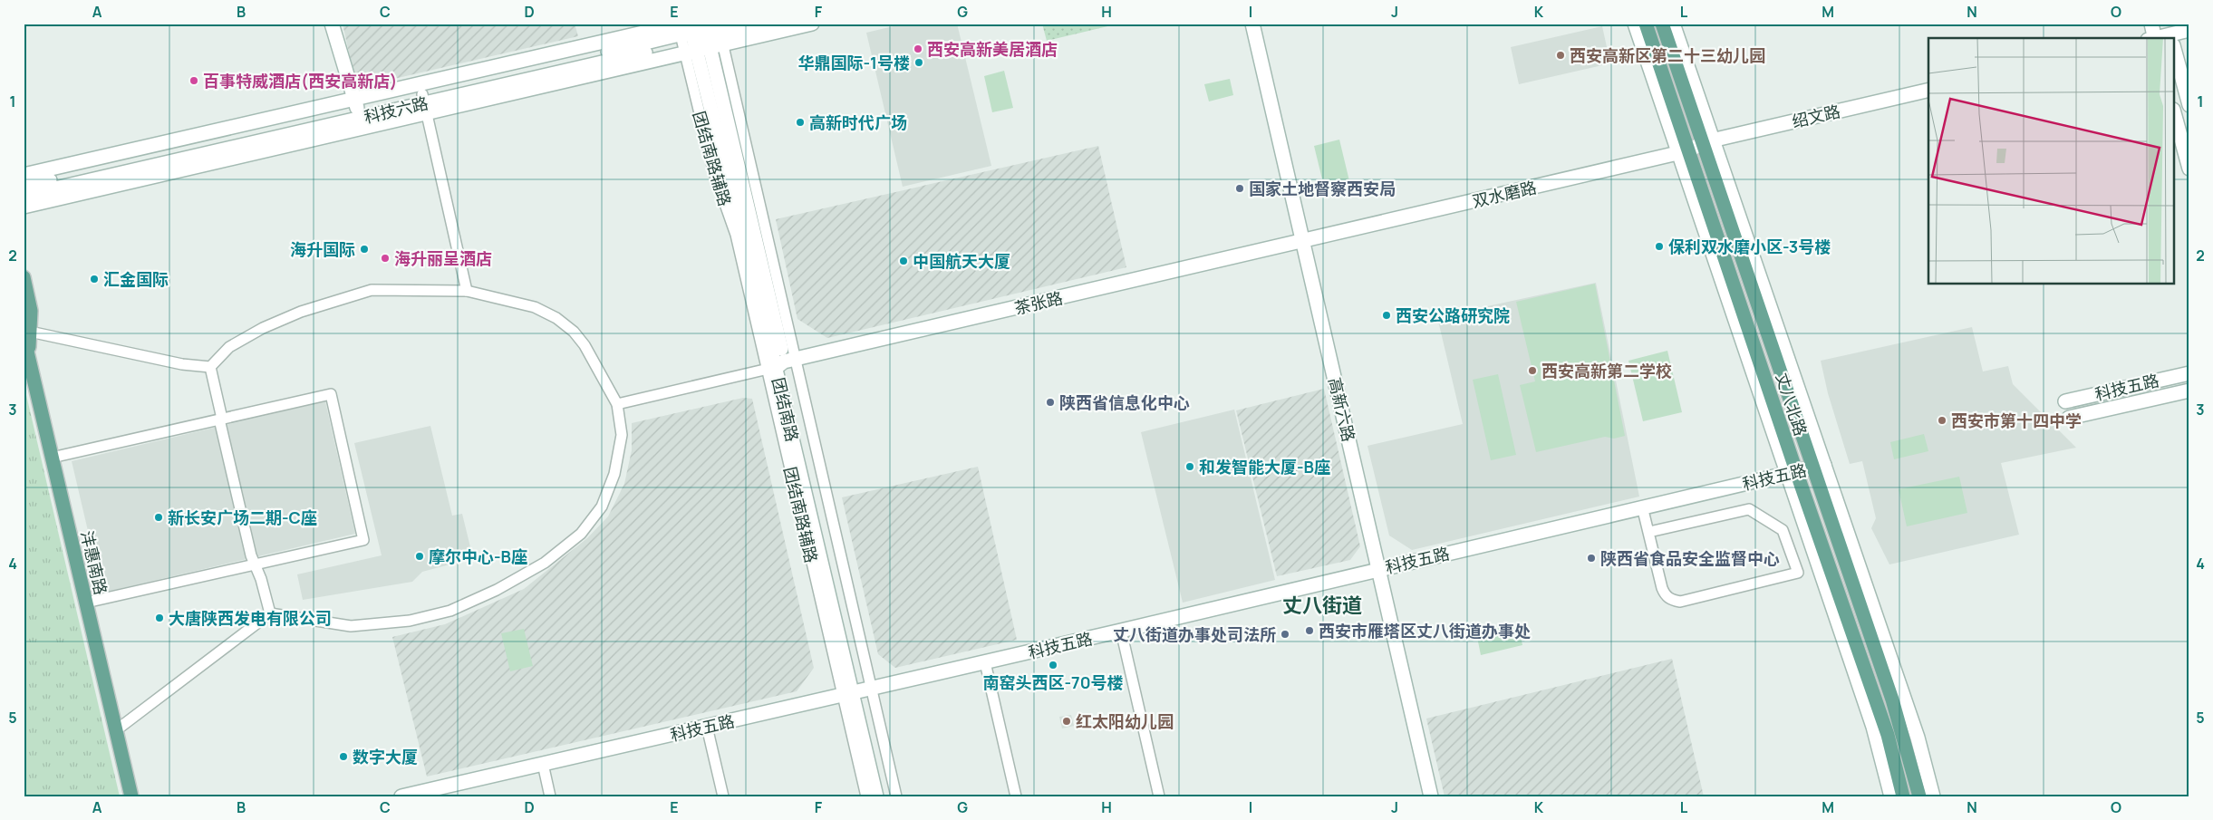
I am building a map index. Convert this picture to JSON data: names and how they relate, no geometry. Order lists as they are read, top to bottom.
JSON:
{
  "streets": {
    "main road": [
      "科技六路",
      "绍文路",
      "双水磨路",
      "茶张路",
      "科技五路",
      "丈八北路",
      "团结南路",
      "高新六路",
      "沣惠南路"
    ],
    "street": ["团结南路辅路"]
  },
  "crossings": [
    ["科技六路", "团结南路"],
    ["绍文路", "双水磨路"],
    ["绍文路", "丈八北路"],
    ["团结南路辅路", "茶张路"],
    ["团结南路辅路", "科技五路"],
    ["团结南路辅路", "团结南路"],
    ["双水磨路", "茶张路"],
    ["双水磨路", "丈八北路"],
    ["双水磨路", "高新六路"],
    ["茶张路", "团结南路"],
    ["茶张路", "高新六路"],
    ["科技五路", "丈八北路"],
    ["科技五路", "团结南路"],
    ["科技五路", "高新六路"]
  ],
  "districts": ["丈八街道"],
  "places": [
    "西安高新美居酒店",
    "西安高新区第二十三幼儿园",
    "华鼎国际-1号楼",
    "百事特威酒店(西安高新店)",
    "高新时代广场",
    "国家土地督察西安局",
    "保利双水磨小区-3号楼",
    "海升国际",
    "海升丽呈酒店",
    "中国航天大厦",
    "汇金国际",
    "西安公路研究院",
    "西安高新第二学校",
    "陕西省信息化中心",
    "西安市第十四中学",
    "和发智能大厦-B座",
    "新长安广场二期-C座",
    "摩尔中心-B座",
    "陕西省食品安全监督中心",
    "大唐陕西发电有限公司",
    "西安市雁塔区丈八街道办事处",
    "丈八街道办事处司法所",
    "南窑头西区-70号楼",
    "红太阳幼儿园",
    "数字大厦"
  ],
  "grid": {
    "columns": [
      "A",
      "B",
      "C",
      "D",
      "E",
      "F",
      "G",
      "H",
      "I",
      "J",
      "K",
      "L",
      "M",
      "N",
      "O"
    ],
    "rows": [
      "1",
      "2",
      "3",
      "4",
      "5"
    ]
  }
}
